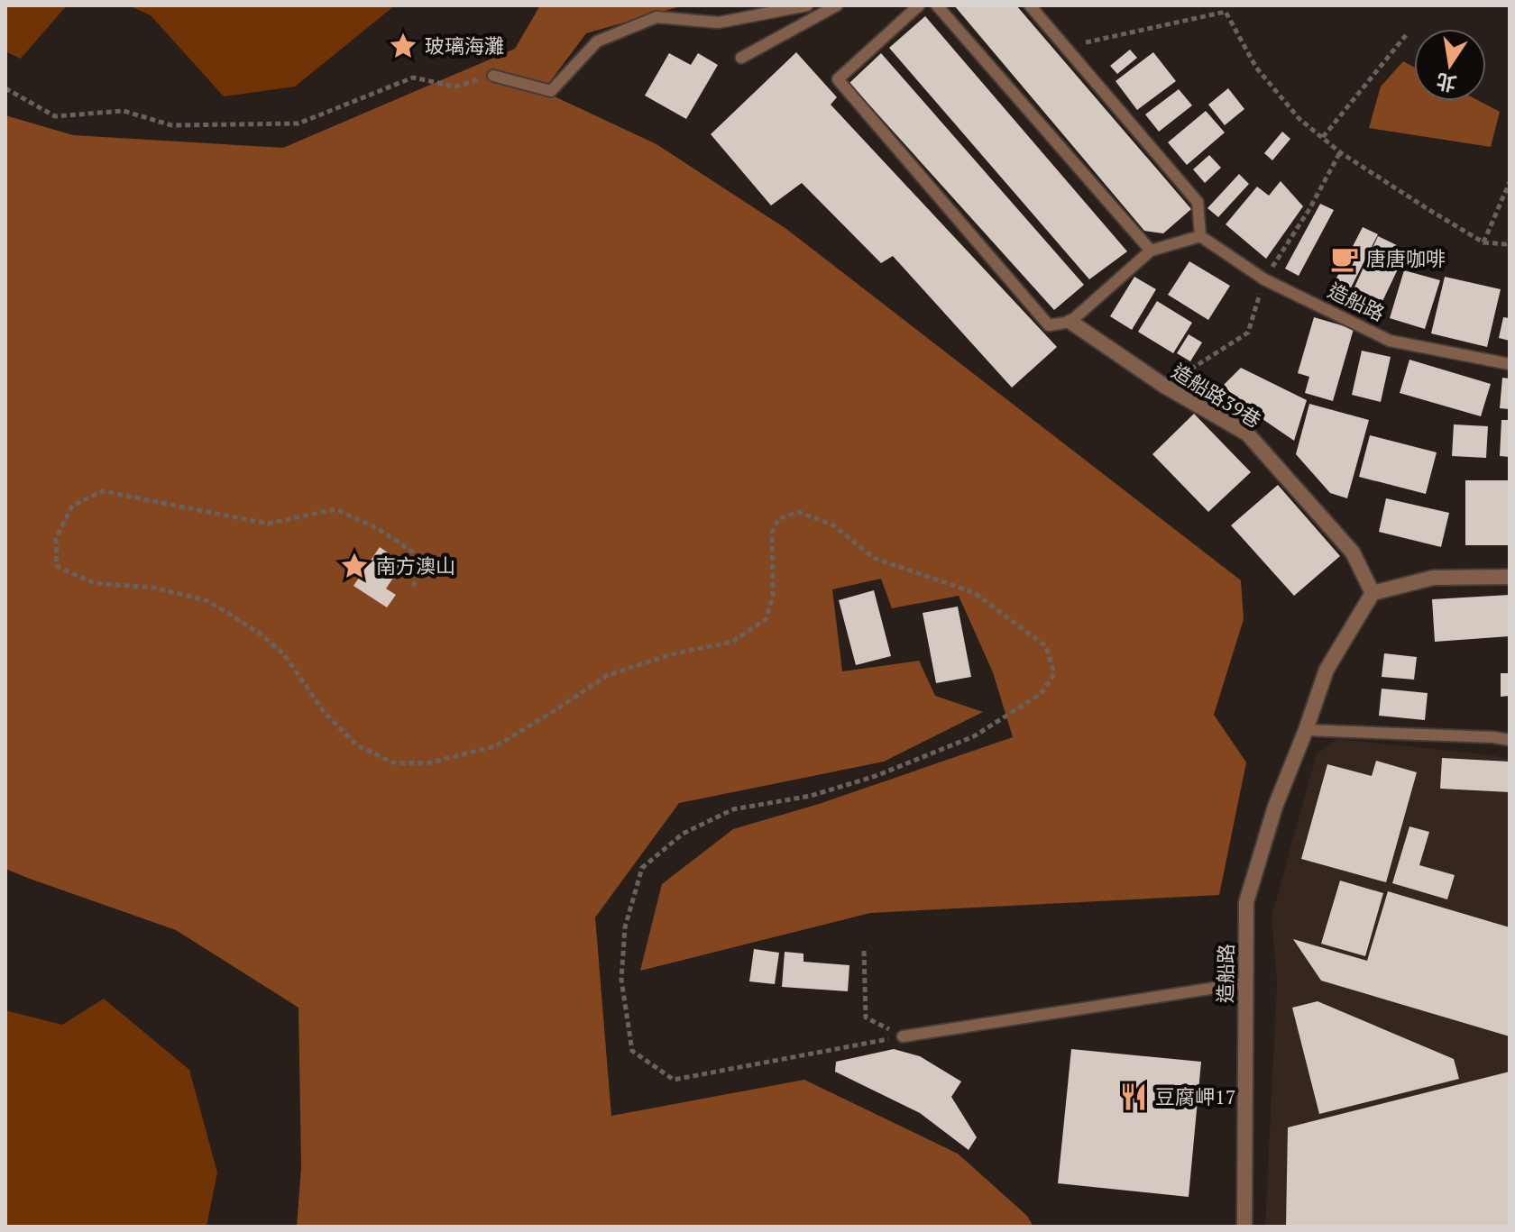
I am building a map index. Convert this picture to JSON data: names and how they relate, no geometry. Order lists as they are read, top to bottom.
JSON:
{
  "streets": {
    "street": ["造船路", "造船路39巷"]
  },
  "crossings": [
    ["造船路", "造船路39巷"]
  ],
  "places": {
    "place": ["玻璃海灘", "南方澳山"],
    "cafe": ["唐唐咖啡"],
    "restaurant": ["豆腐岬17"]
  },
  "north": "bottom"
}
